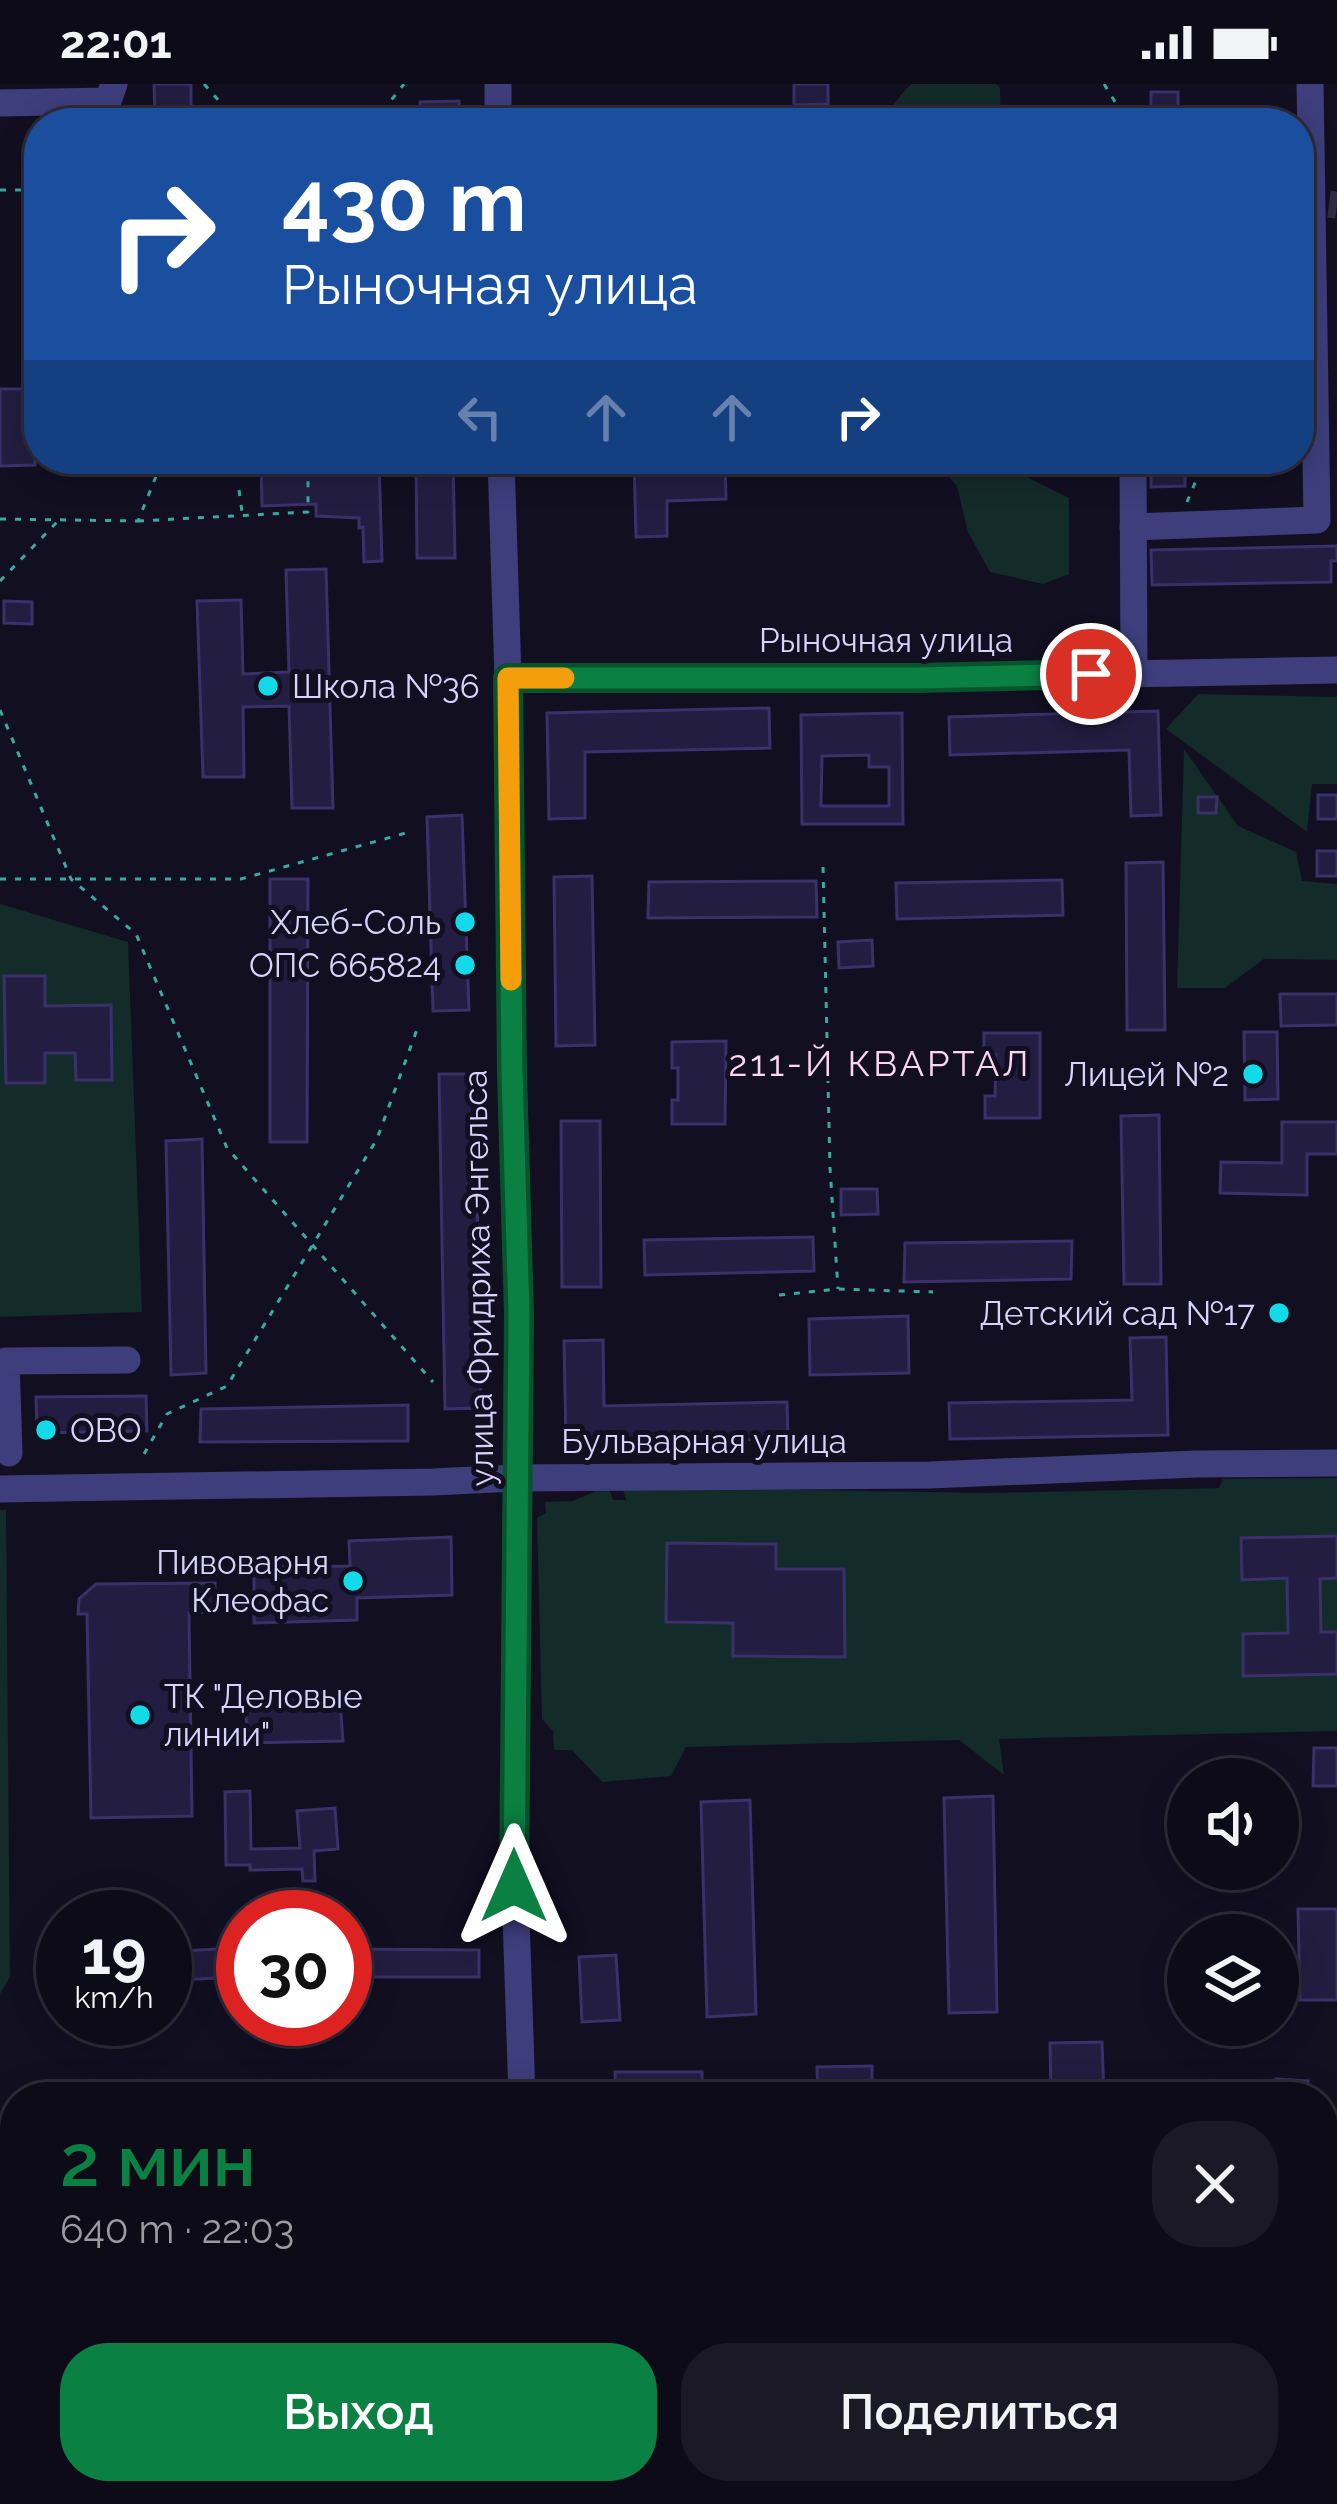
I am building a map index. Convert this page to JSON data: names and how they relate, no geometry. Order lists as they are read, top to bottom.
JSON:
{
  "streets": {
    "street": ["Рыночная улица", "улица Фридриха Энгельса", "Бульварная улица"]
  },
  "crossings": [
    ["Рыночная улица", "улица Фридриха Энгельса"],
    ["улица Фридриха Энгельса", "Бульварная улица"]
  ],
  "districts": ["211-Й КВАРТАЛ"],
  "places": [
    "Школа №36",
    "Хлеб-Соль",
    "ОПС 665824",
    "Лицей №2",
    "Детский сад №17",
    "ОВО",
    "Пивоварня Клеофас",
    "ТК \"Деловые линии\""
  ],
  "page": {
    "status": "22:01",
    "turn": ["430 m", "Рыночная улица"],
    "speed": "19 km/h",
    "limit": "30",
    "heading": ["2 мин", "640 m · 22:03"],
    "buttons": ["Выход", "Поделиться"]
  }
}
